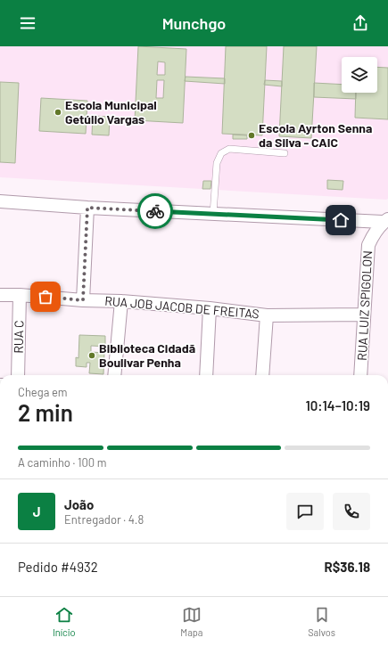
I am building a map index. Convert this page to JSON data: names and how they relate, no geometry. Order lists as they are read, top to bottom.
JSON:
{
  "streets": {
    "street": ["RUA LUIZ SPIGOLON", "RUA JOB JACOB DE FREITAS", "RUA C"]
  },
  "crossings": [
    ["RUA LUIZ SPIGOLON", "RUA JOB JACOB DE FREITAS"],
    ["RUA JOB JACOB DE FREITAS", "RUA C"]
  ],
  "places": ["Escola Municipal Getúlio Vargas", "Escola Ayrton Senna da Silva - CAIC", "Biblioteca Cidadã Boulivar Penha"],
  "page": {
    "header": "Munchgo",
    "heading": ["2 min", "Chega em", "10:14–10:19"],
    "panel": [
      "João",
      "Entregador · 4.8",
      "Pedido #4932",
      "R$36.18"
    ],
    "bar": "A caminho · 100 m",
    "round": "J",
    "tabs": ["Início", "Mapa", "Salvos"]
  }
}
